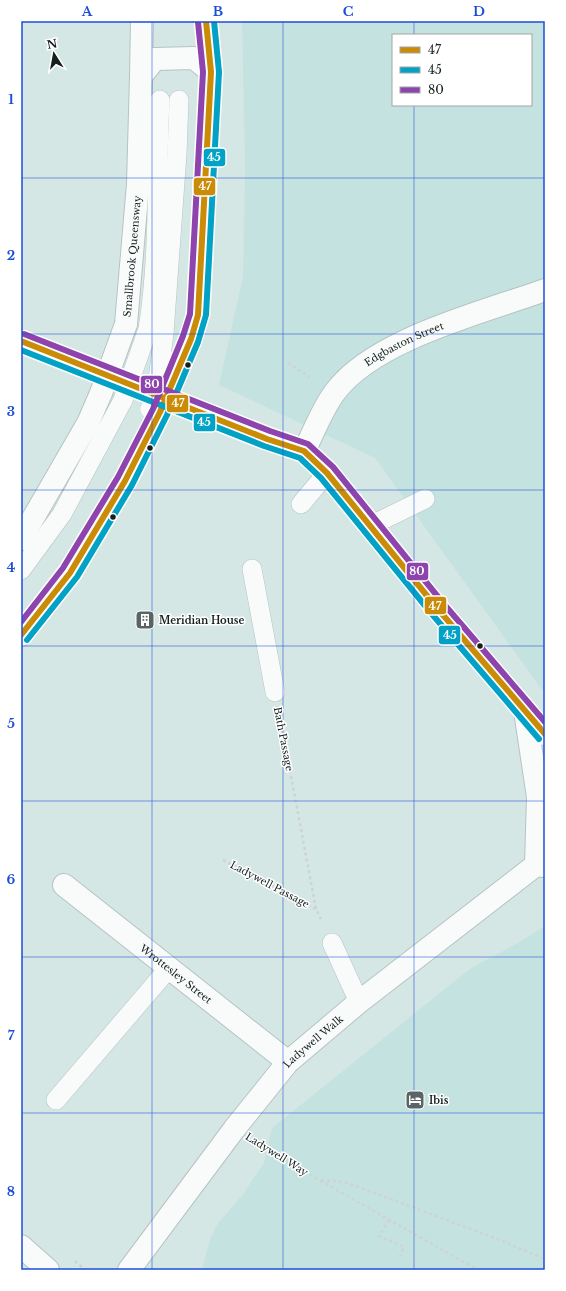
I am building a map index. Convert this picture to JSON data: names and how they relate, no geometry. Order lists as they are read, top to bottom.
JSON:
{
  "streets": {
    "street": [
      "Smallbrook Queensway",
      "Edgbaston Street",
      "Wrottesley Street",
      "Ladywell Walk"
    ],
    "path": ["Bath Passage", "Ladywell Passage", "Ladywell Way"]
  },
  "crossings": [
    ["Bath Passage", "Ladywell Passage"],
    ["Wrottesley Street", "Ladywell Walk"],
    ["Ladywell Walk", "Ladywell Way"]
  ],
  "places": {
    "building": ["Meridian House"],
    "hotel": ["Ibis"]
  },
  "lines": ["transit line 47", "transit line 45", "transit line 80"],
  "legend": ["47", "45", "80"],
  "north": "top",
  "grid": {
    "columns": [
      "A",
      "B",
      "C",
      "D"
    ],
    "rows": [
      "1",
      "2",
      "3",
      "4",
      "5",
      "6",
      "7",
      "8"
    ]
  }
}
